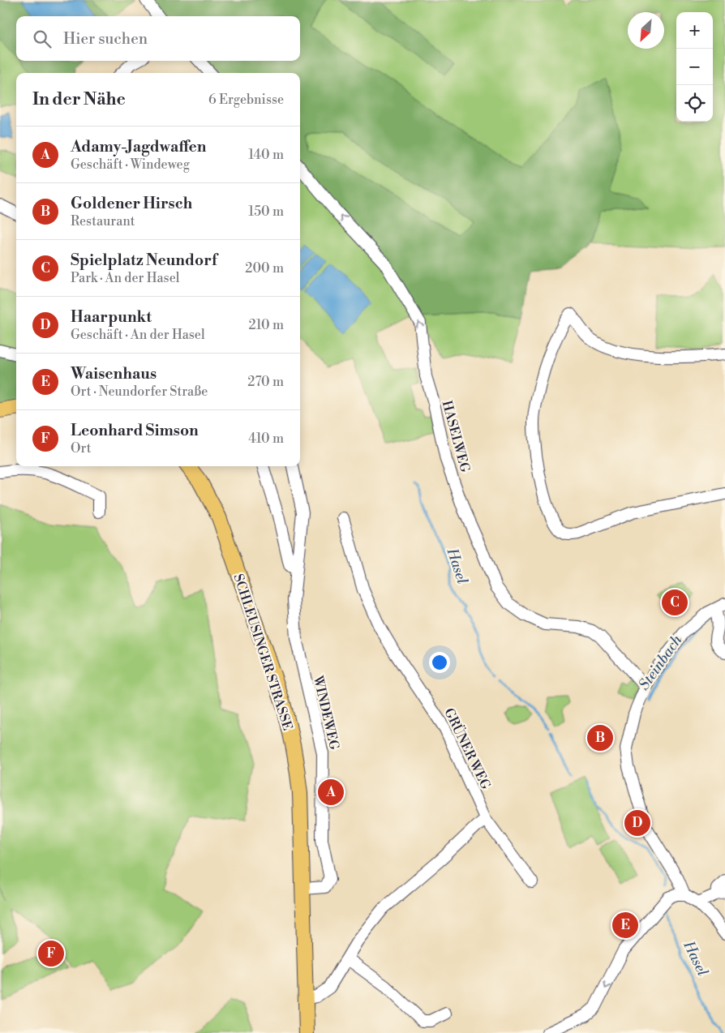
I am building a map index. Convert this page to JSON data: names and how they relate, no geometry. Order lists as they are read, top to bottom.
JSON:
{
  "streets": {
    "main road": ["SCHLEUSINGER STRASSE"],
    "street": ["HASELWEG", "WINDEWEG", "GRÜNER WEG"]
  },
  "crossings": [
    ["SCHLEUSINGER STRASSE", "WINDEWEG"]
  ],
  "one_way": ["HASELWEG"],
  "water": ["Hasel", "Steinbach"],
  "north": "bottom left",
  "page": {
    "map_buttons": ["+", "−"],
    "search": "Hier suchen",
    "heading": ["In der Nähe", "6 Ergebnisse"],
    "list": [
      {
        "mark": "A",
        "name": "Adamy-Jagdwaffen",
        "note": "Geschäft · Windeweg",
        "value": "140 m"
      },
      {
        "mark": "B",
        "name": "Goldener Hirsch",
        "note": "Restaurant",
        "value": "150 m"
      },
      {
        "mark": "C",
        "name": "Spielplatz Neundorf",
        "note": "Park · An der Hasel",
        "value": "200 m"
      },
      {
        "mark": "D",
        "name": "Haarpunkt",
        "note": "Geschäft · An der Hasel",
        "value": "210 m"
      },
      {
        "mark": "E",
        "name": "Waisenhaus",
        "note": "Ort · Neundorfer Straße",
        "value": "270 m"
      },
      {
        "mark": "F",
        "name": "Leonhard Simson",
        "note": "Ort",
        "value": "410 m"
      }
    ],
    "pins": [
      "C",
      "B",
      "A",
      "D",
      "E",
      "F"
    ]
  }
}
